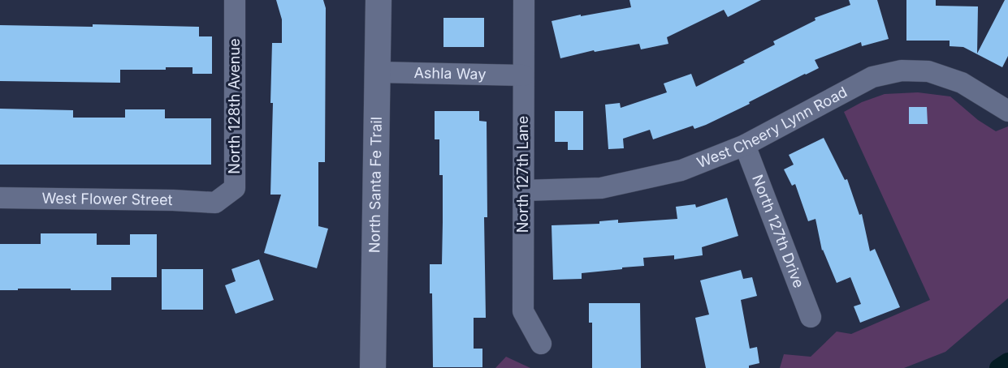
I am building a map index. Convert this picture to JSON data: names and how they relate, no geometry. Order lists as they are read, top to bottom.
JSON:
{
  "streets": {
    "street": [
      "Ashla Way",
      "North 128th Avenue",
      "West Cheery Lynn Road",
      "North 127th Lane",
      "North Santa Fe Trail",
      "West Flower Street",
      "North 127th Drive"
    ]
  },
  "crossings": [
    ["Ashla Way", "North 127th Lane"],
    ["Ashla Way", "North Santa Fe Trail"],
    ["North 128th Avenue", "West Flower Street"],
    ["West Cheery Lynn Road", "North 127th Lane"],
    ["West Cheery Lynn Road", "North 127th Drive"]
  ]
}
